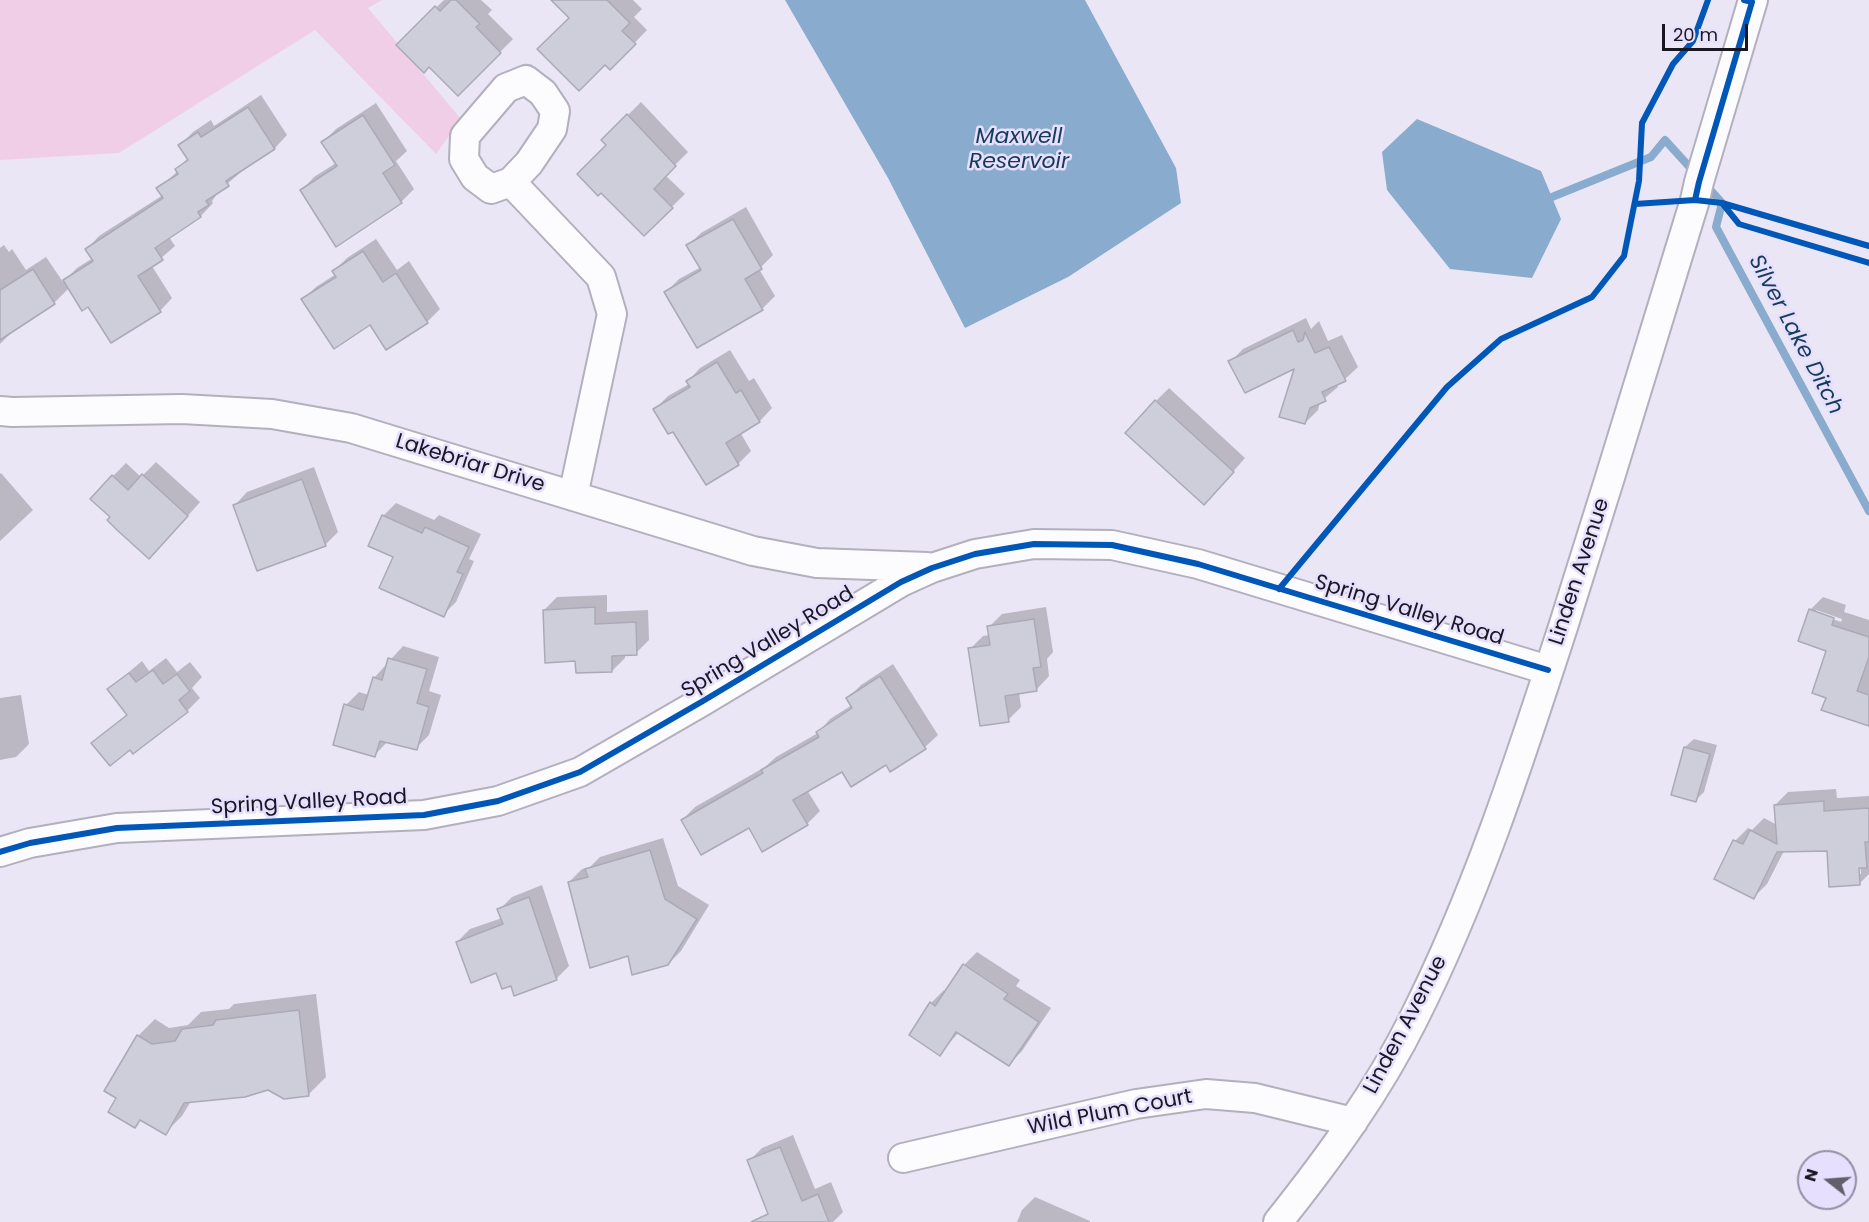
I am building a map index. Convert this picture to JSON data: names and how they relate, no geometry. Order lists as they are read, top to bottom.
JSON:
{
  "streets": {
    "street": [
      "Lakebriar Drive",
      "Linden Avenue",
      "Spring Valley Road",
      "Wild Plum Court"
    ]
  },
  "crossings": [
    ["Lakebriar Drive", "Spring Valley Road"],
    ["Linden Avenue", "Spring Valley Road"],
    ["Linden Avenue", "Wild Plum Court"]
  ],
  "water": ["Maxwell Reservoir", "Silver Lake Ditch"],
  "scale_bar": "20 m",
  "north": "left"
}
